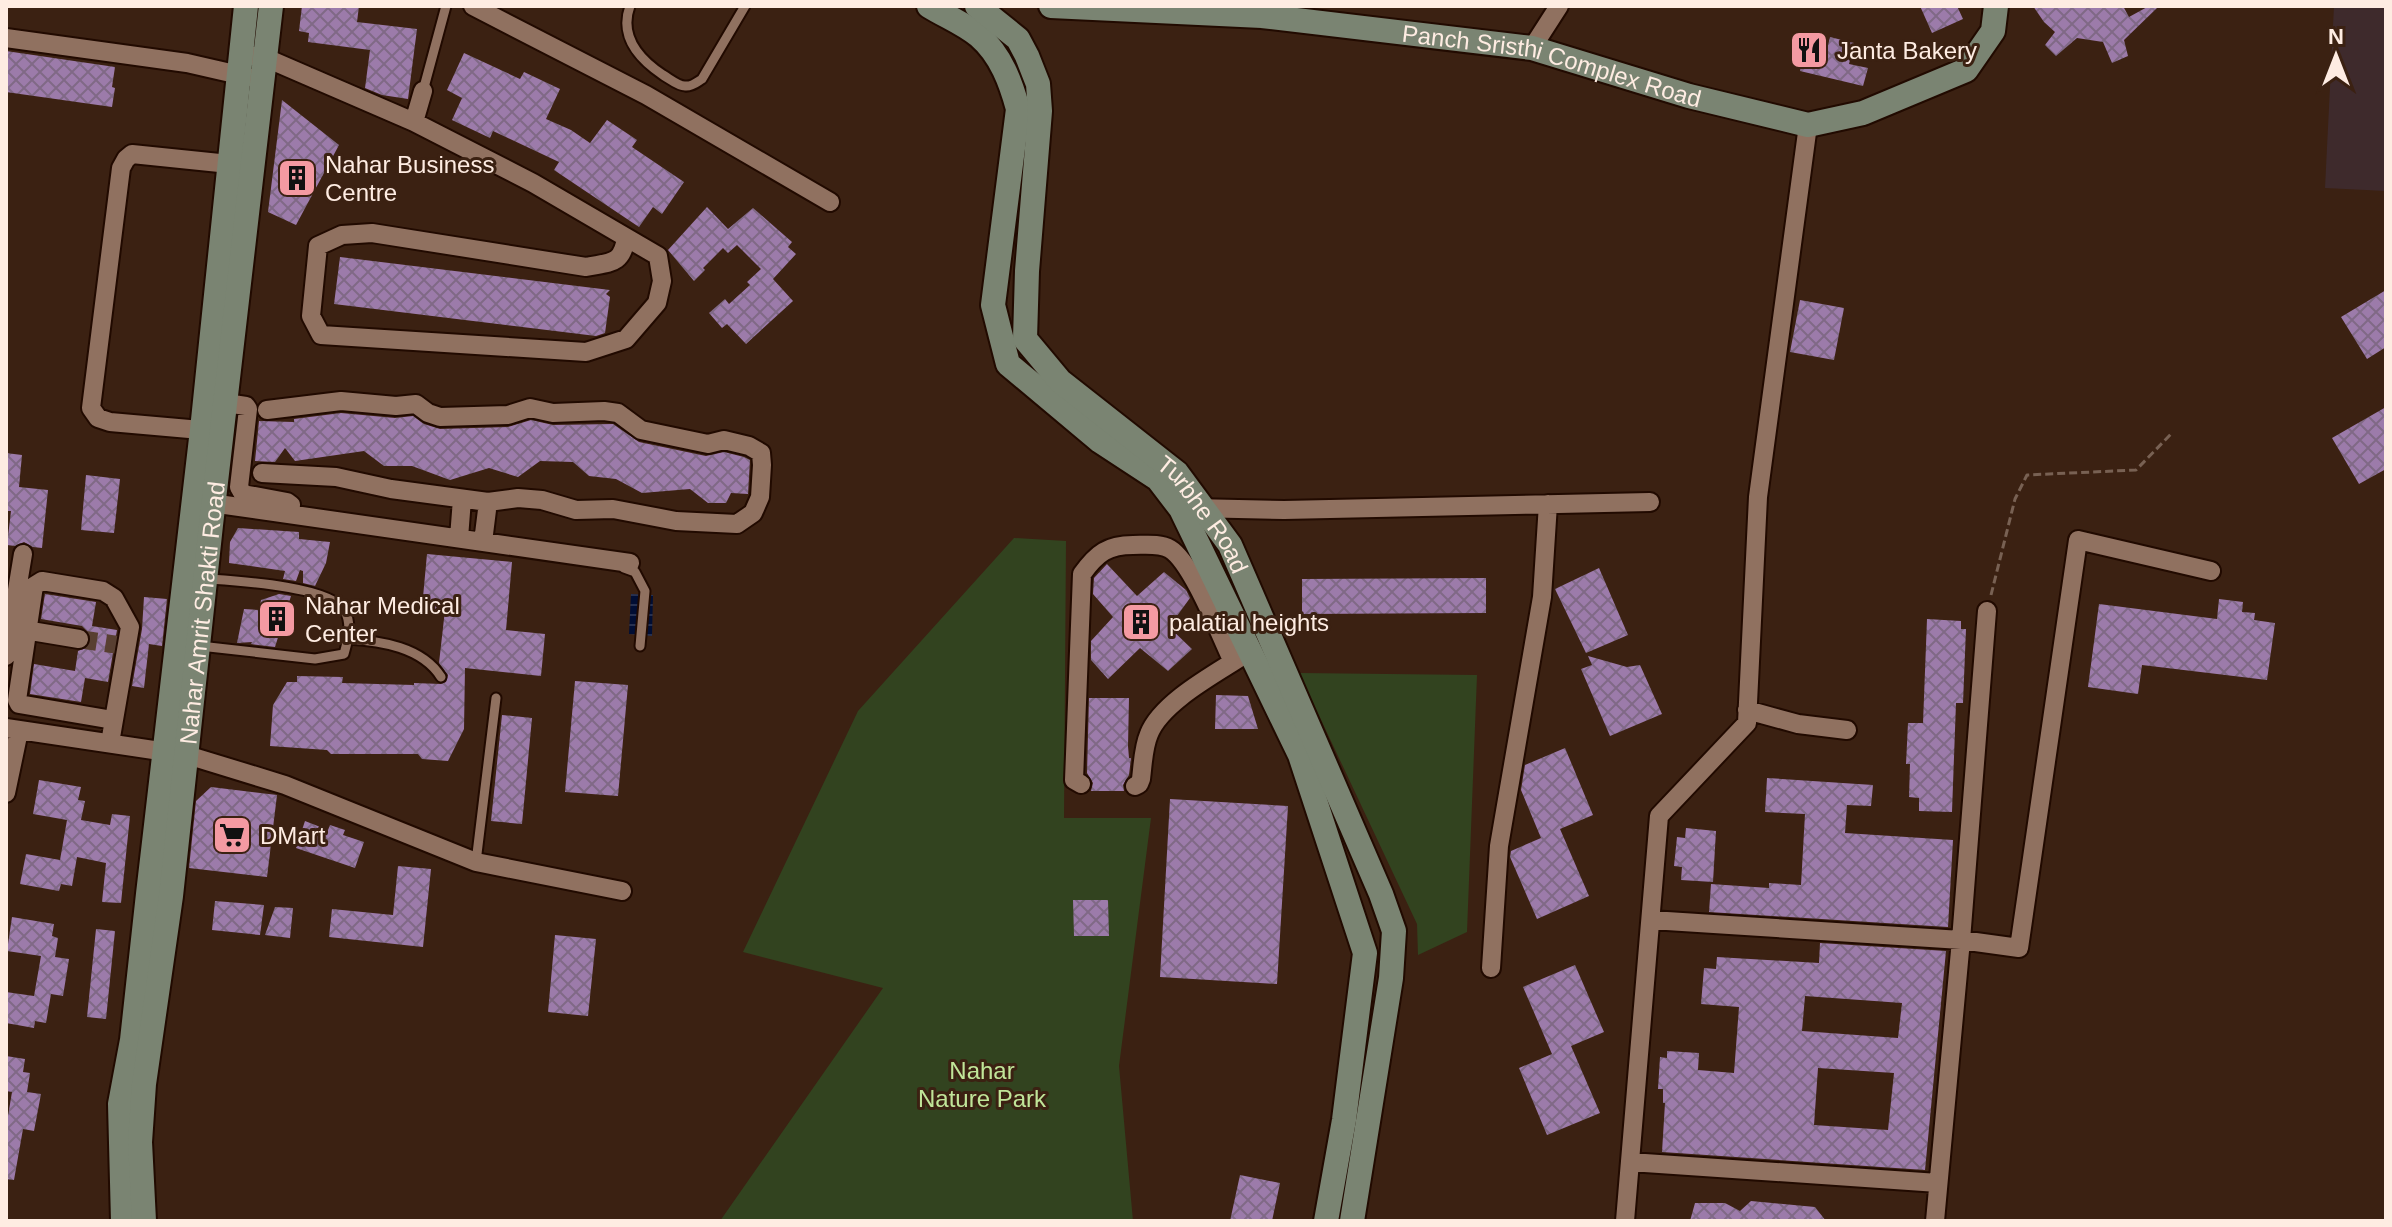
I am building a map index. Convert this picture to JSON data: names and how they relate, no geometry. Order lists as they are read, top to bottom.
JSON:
{
  "streets": {
    "street": ["Panch Sristhi Complex Road", "Turbhe Road", "Nahar Amrit Shakti Road"]
  },
  "parks": ["Nahar Nature Park"],
  "places": {
    "restaurant": ["Janta Bakery"],
    "building": ["Nahar Business Centre", "Nahar Medical Center", "palatial heights"],
    "supermarket": ["DMart"]
  },
  "north": "top"
}
